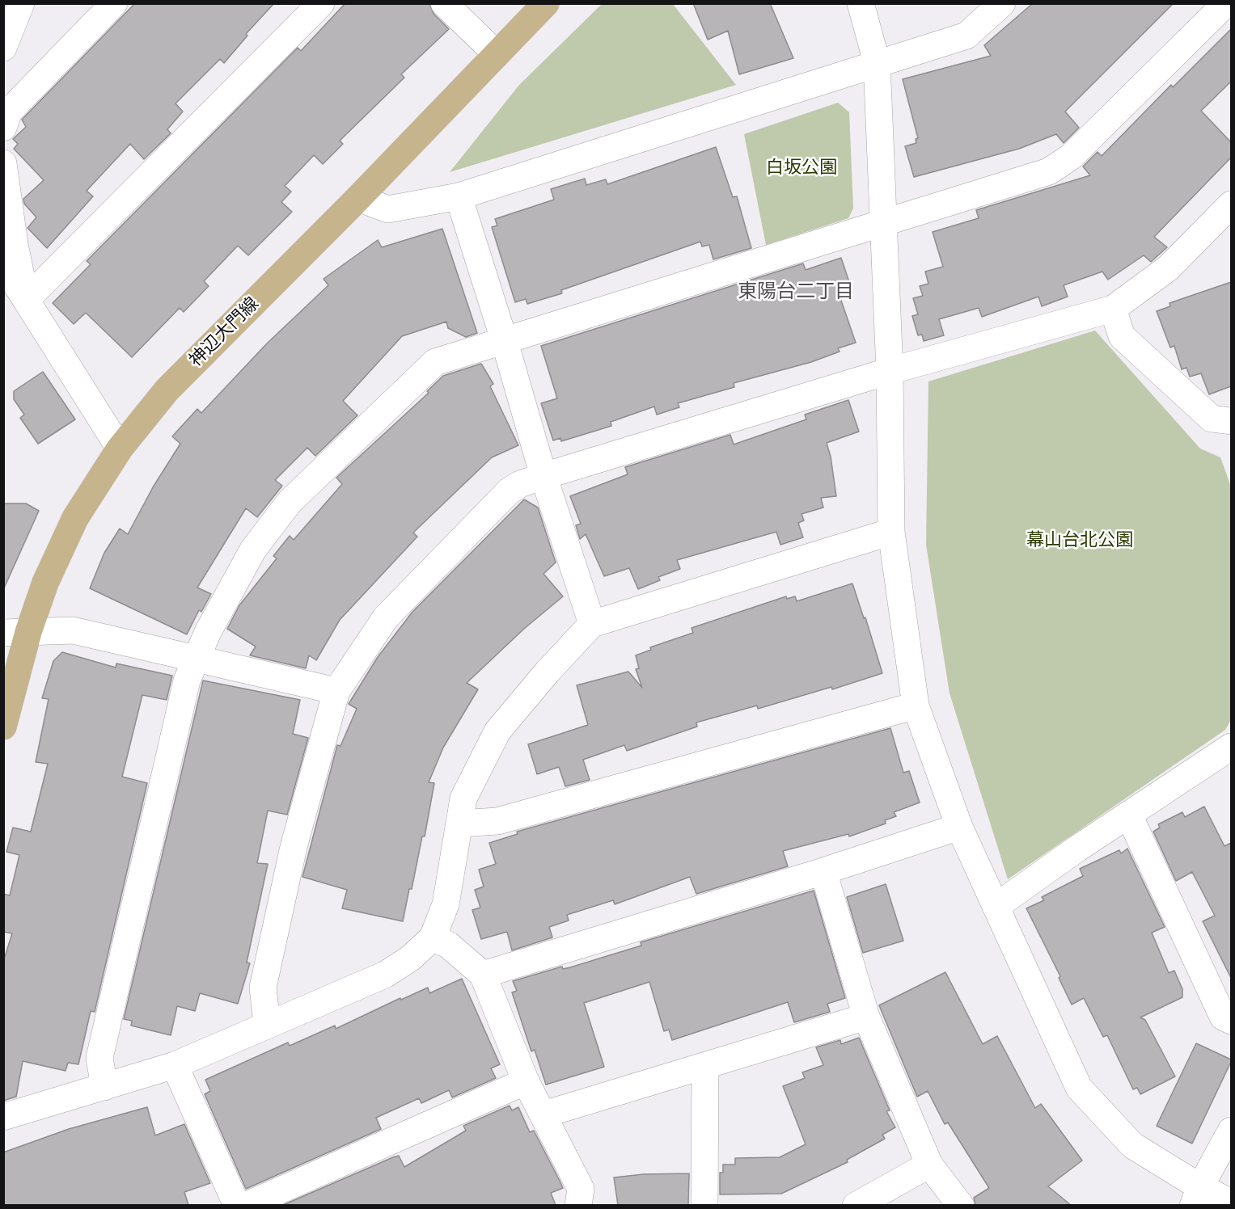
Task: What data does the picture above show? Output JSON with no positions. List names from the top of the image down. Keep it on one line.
{"streets":{"main road":["神辺大門線"]},"districts":["東陽台二丁目"],"parks":["白坂公園","幕山台北公園"]}
